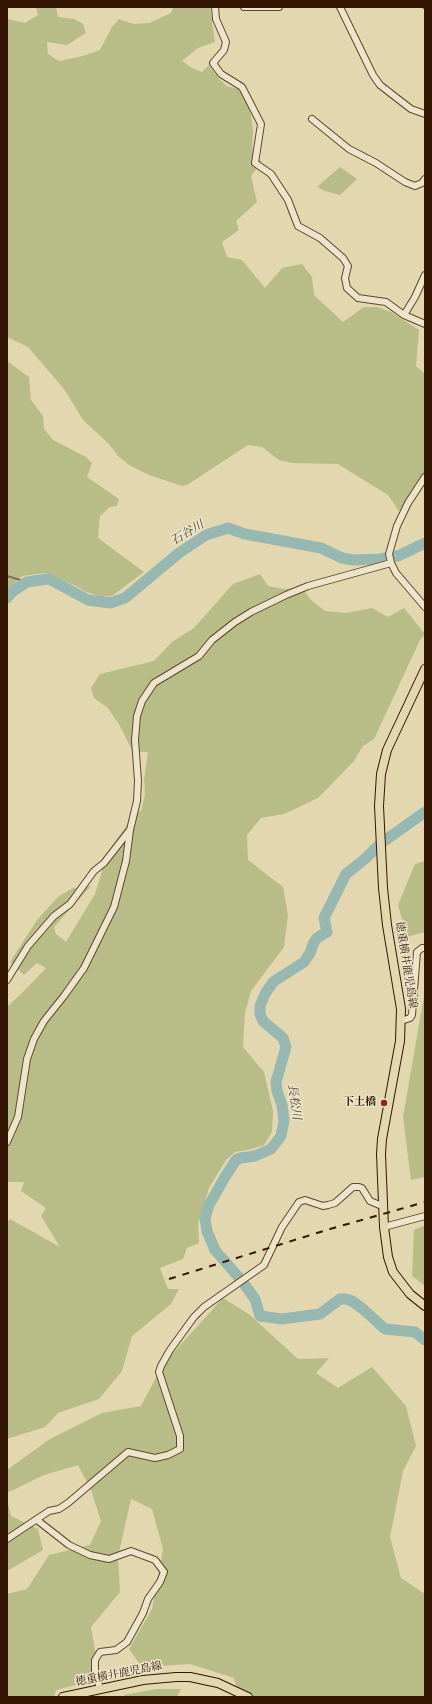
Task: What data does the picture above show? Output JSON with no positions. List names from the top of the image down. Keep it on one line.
{"streets":{"main road":["徳重横井鹿児島線"]},"water":["石谷川","長松川"],"places":["下土橋"]}
